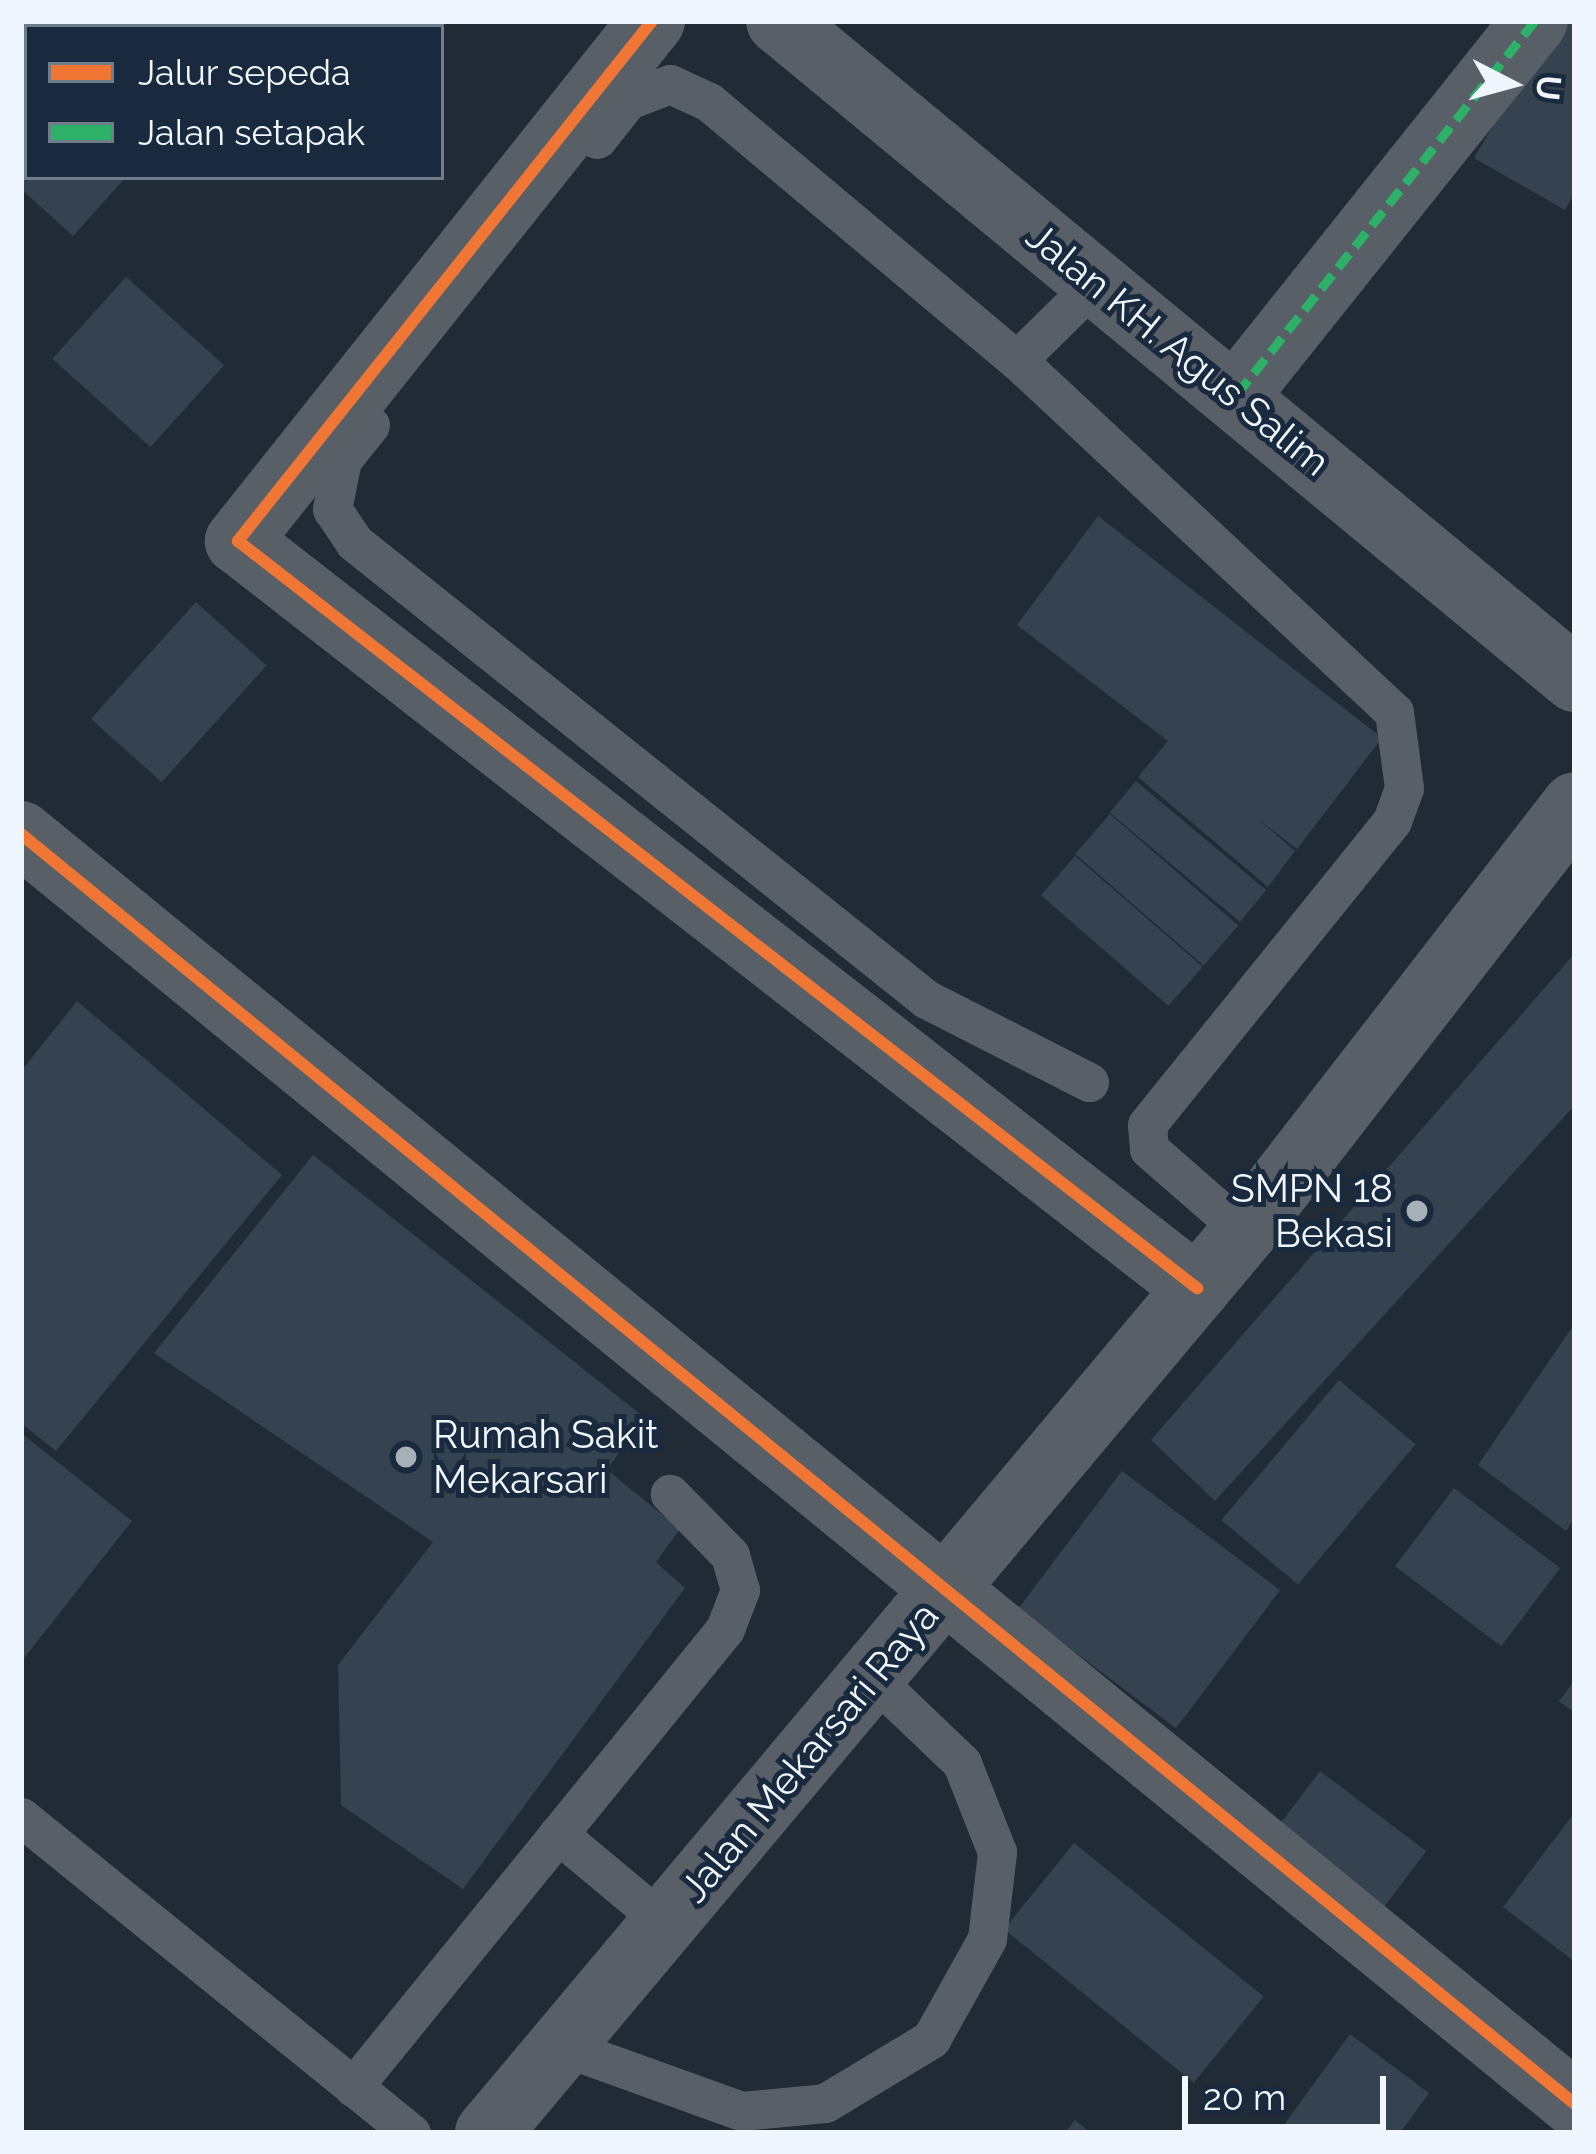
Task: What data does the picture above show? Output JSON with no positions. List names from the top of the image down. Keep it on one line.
{"streets":{"street":["Jalan KH. Agus Salim","Jalan Mekarsari Raya"]},"places":["SMPN 18 Bekasi","Rumah Sakit Mekarsari"],"legend":["Jalur sepeda","Jalan setapak"],"scale_bar":"20 m","north":"right"}
